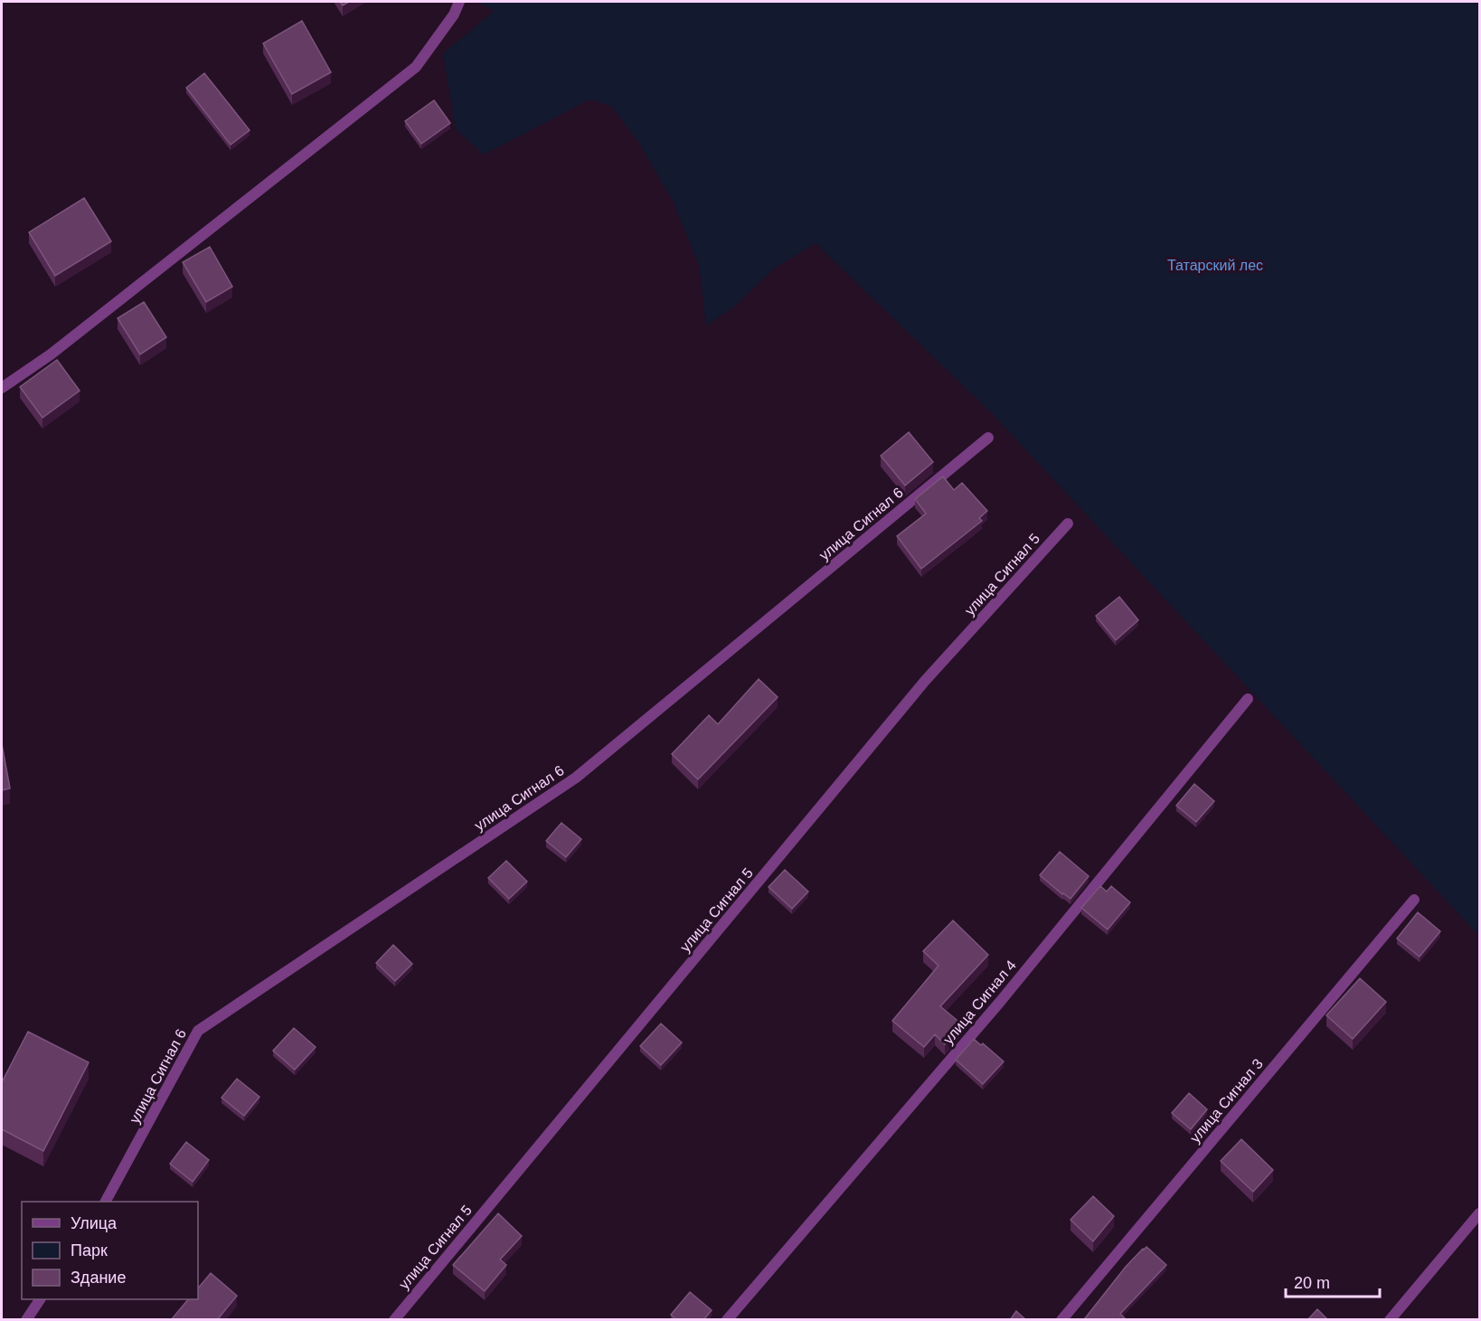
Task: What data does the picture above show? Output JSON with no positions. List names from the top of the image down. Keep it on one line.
{"streets":{"street":["улица Сигнал 6","улица Сигнал 5","улица Сигнал 4","улица Сигнал 3"]},"parks":["Татарский лес"],"legend":["Улица","Парк","Здание"],"scale_bar":"20 m"}
